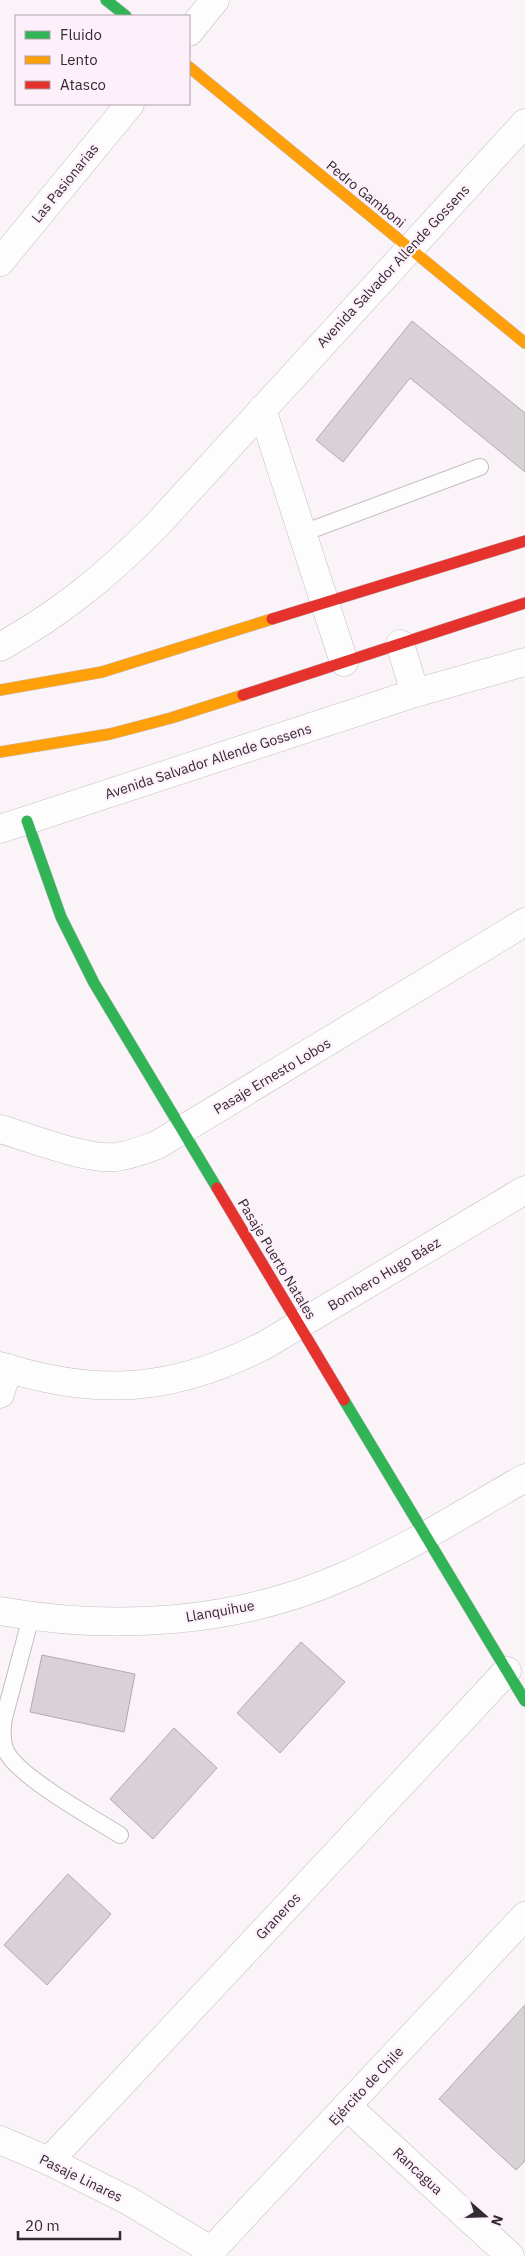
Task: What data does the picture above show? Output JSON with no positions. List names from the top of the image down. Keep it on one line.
{"streets":{"street":["Las Pasionarias","Pedro Gamboni","Avenida Salvador Allende Gossens","Pasaje Ernesto Lobos","Pasaje Puerto Natales","Bombero Hugo Báez","Llanquihue","Graneros","Ejército de Chile","Rancagua","Pasaje Linares"]},"crossings":[["Pedro Gamboni","Avenida Salvador Allende Gossens"],["Avenida Salvador Allende Gossens","Pasaje Puerto Natales"],["Pasaje Ernesto Lobos","Pasaje Puerto Natales"],["Pasaje Puerto Natales","Bombero Hugo Báez"],["Pasaje Puerto Natales","Llanquihue"],["Pasaje Puerto Natales","Graneros"],["Graneros","Pasaje Linares"],["Ejército de Chile","Rancagua"],["Ejército de Chile","Pasaje Linares"]],"legend":["Fluido","Lento","Atasco"],"scale_bar":"20 m","north":"right"}
